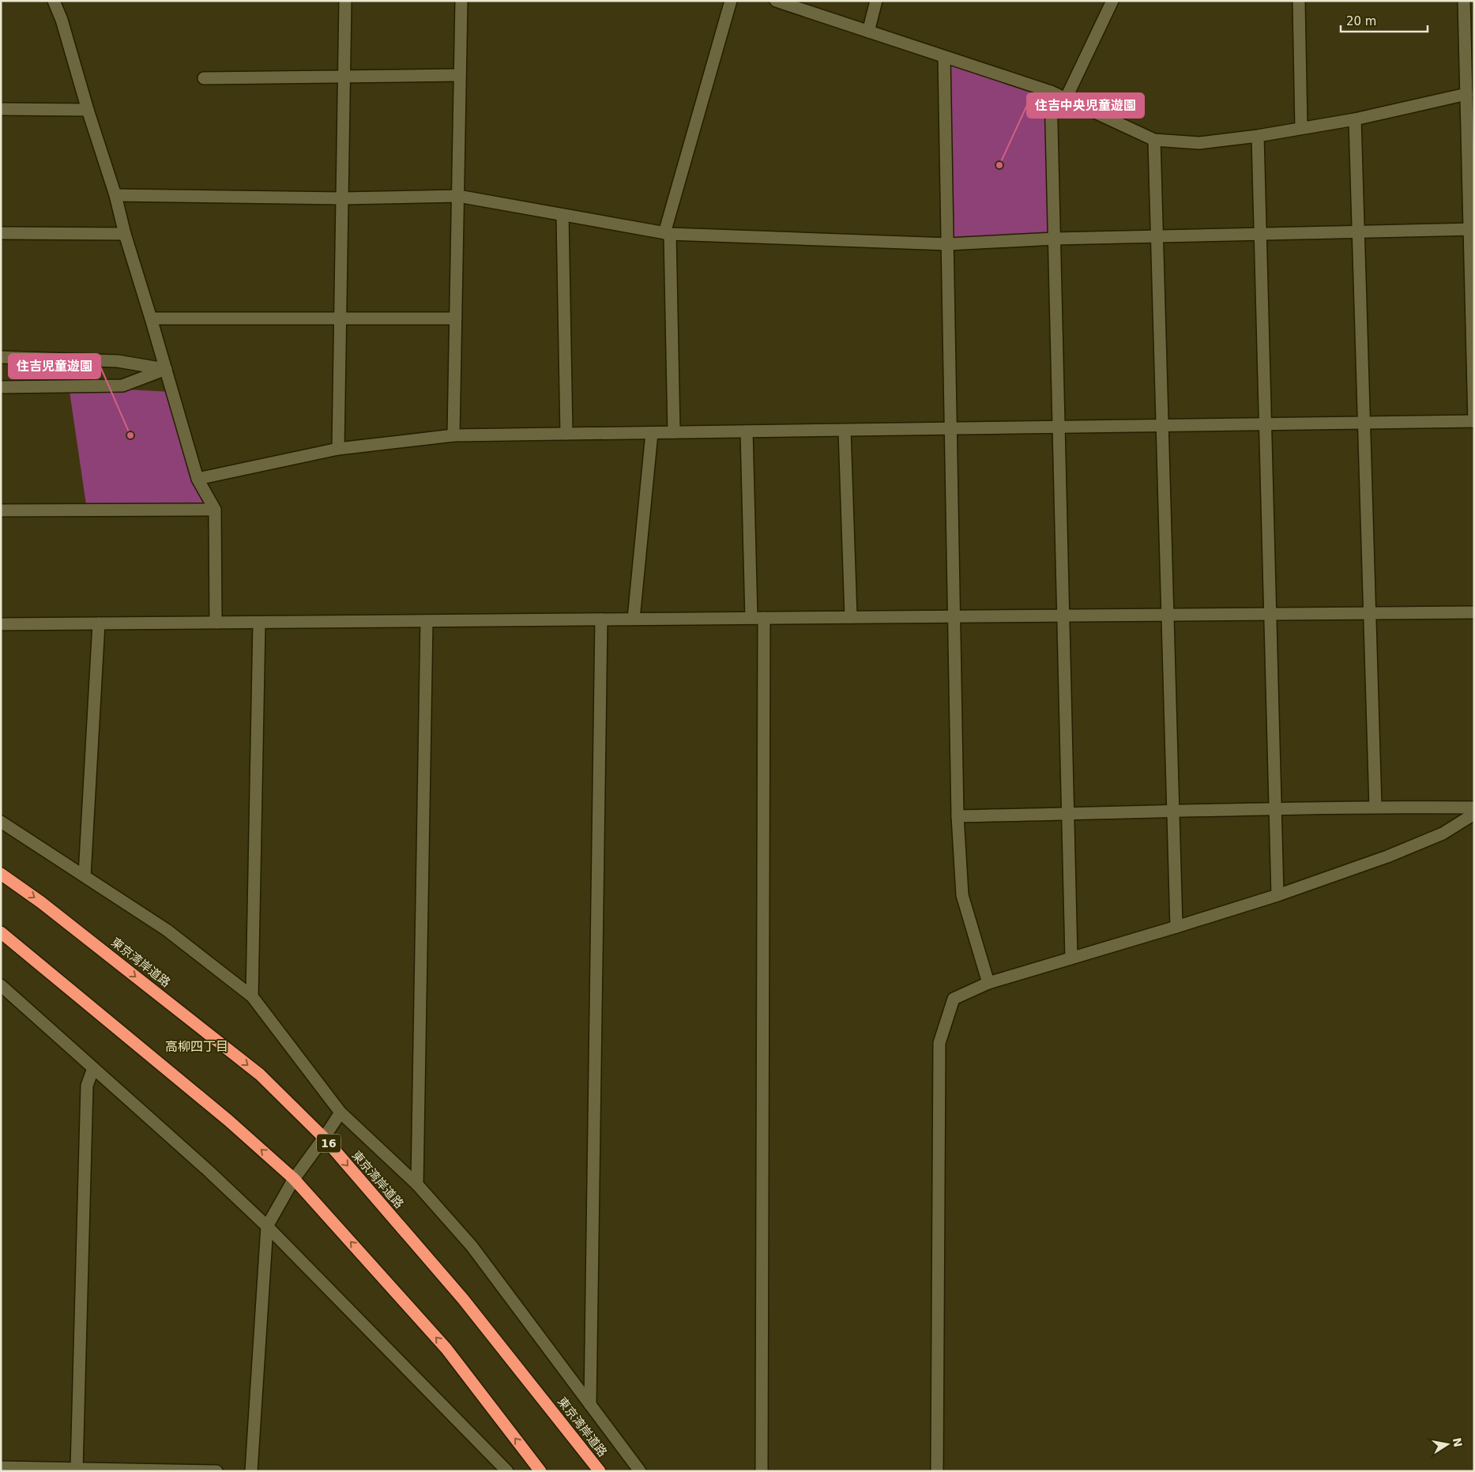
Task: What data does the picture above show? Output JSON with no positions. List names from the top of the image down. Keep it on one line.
{"streets":{"highway":["東京湾岸道路","16"]},"districts":["高柳四丁目"],"places":["住吉中央児童遊園","住吉児童遊園"],"scale_bar":"20 m","north":"right"}
